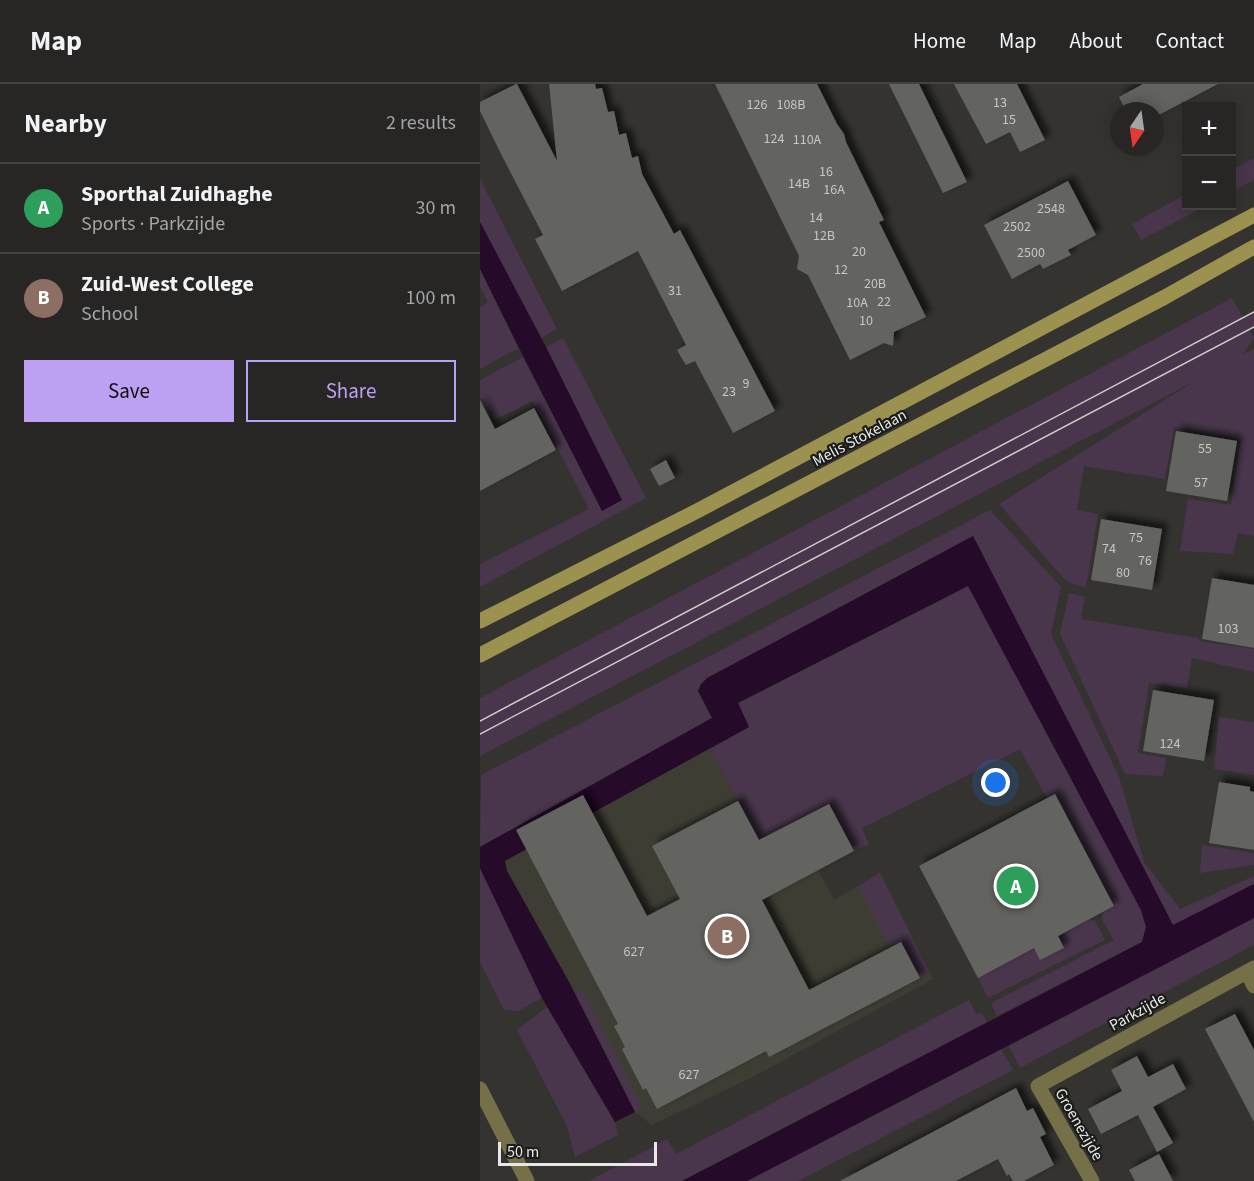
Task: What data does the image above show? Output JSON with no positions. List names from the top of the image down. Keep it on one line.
{"streets":{"street":["Melis Stokelaan","Parkzijde","Groenezijde"]},"crossings":[["Parkzijde","Groenezijde"]],"house_numbers":["13","126","108B","15","124","110A","16","14B","16A","2548","14","2502","12B","20","2500","12","20B","31","22","10A","10","9","23","55","57","75","74","76","80","103","124","627","627"],"scale_bar":"50 m","north":"bottom","page":{"header":"Map","nav":["Home","Map","About","Contact"],"heading":["Nearby","2 results"],"map_buttons":["+","−"],"list":[{"mark":"A","name":"Sporthal Zuidhaghe","note":"Sports · Parkzijde","value":"30 m"},{"mark":"B","name":"Zuid-West College","note":"School","value":"100 m"}],"buttons":["Save","Share"],"pins":["A","B"],"scale":"50 m"}}
